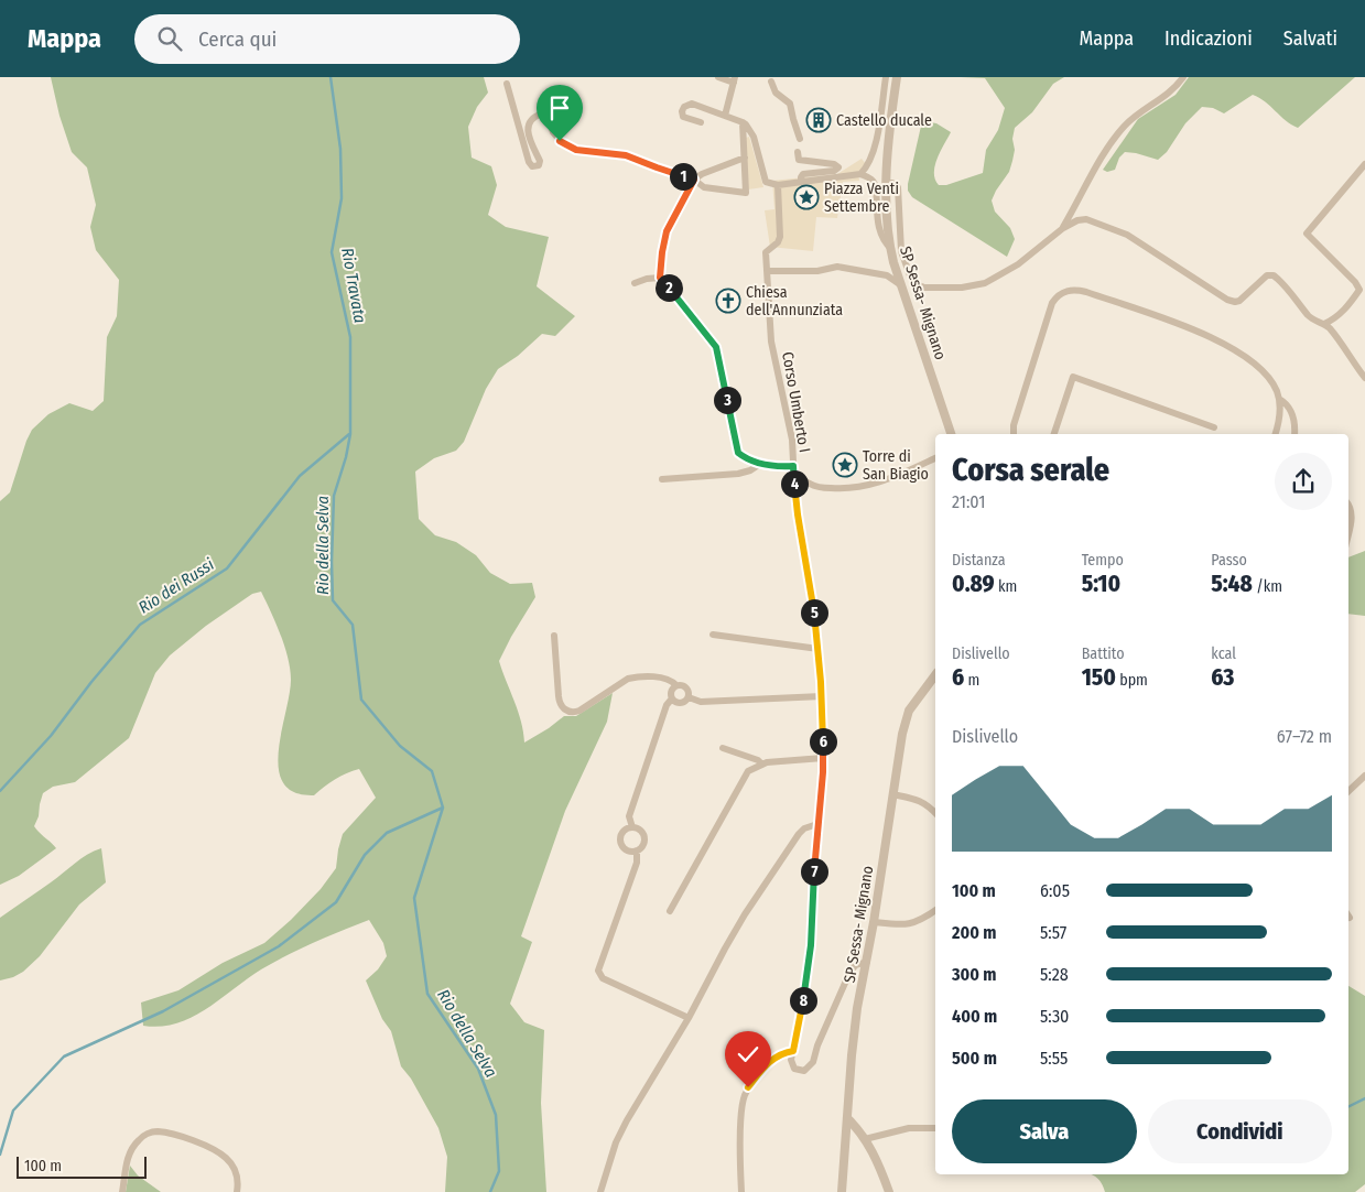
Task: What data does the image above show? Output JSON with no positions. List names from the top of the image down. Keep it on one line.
{"streets":{"street":["SP Sessa- Mignano","Corso Umberto I"]},"water":["Rio Travata","Rio della Selva","Rio dei Russi"],"places":{"building":["Castello ducale"],"place":["Piazza Venti Settembre","Torre di San Biagio"],"church":["Chiesa dell'Annunziata"]},"scale_bar":"100 m","page":{"header":"Mappa","search":"Cerca qui","nav":["Mappa","Indicazioni","Salvati"],"pins":["1","2","3","4","5","6","7","8"],"heading":["Corsa serale","21:01"],"stats":[["Distanza","0.89 km"],["Tempo","5:10"],["Passo","5:48 /km"],["Dislivello","6 m"],["Battito","150 bpm"],["kcal","63"]],"chart":["Dislivello","67–72 m"],"list":[{"name":"100 m","note":"6:05"},{"name":"200 m","note":"5:57"},{"name":"300 m","note":"5:28"},{"name":"400 m","note":"5:30"},{"name":"500 m","note":"5:55"}],"buttons":["Salva","Condividi"],"scale":"100 m"}}
